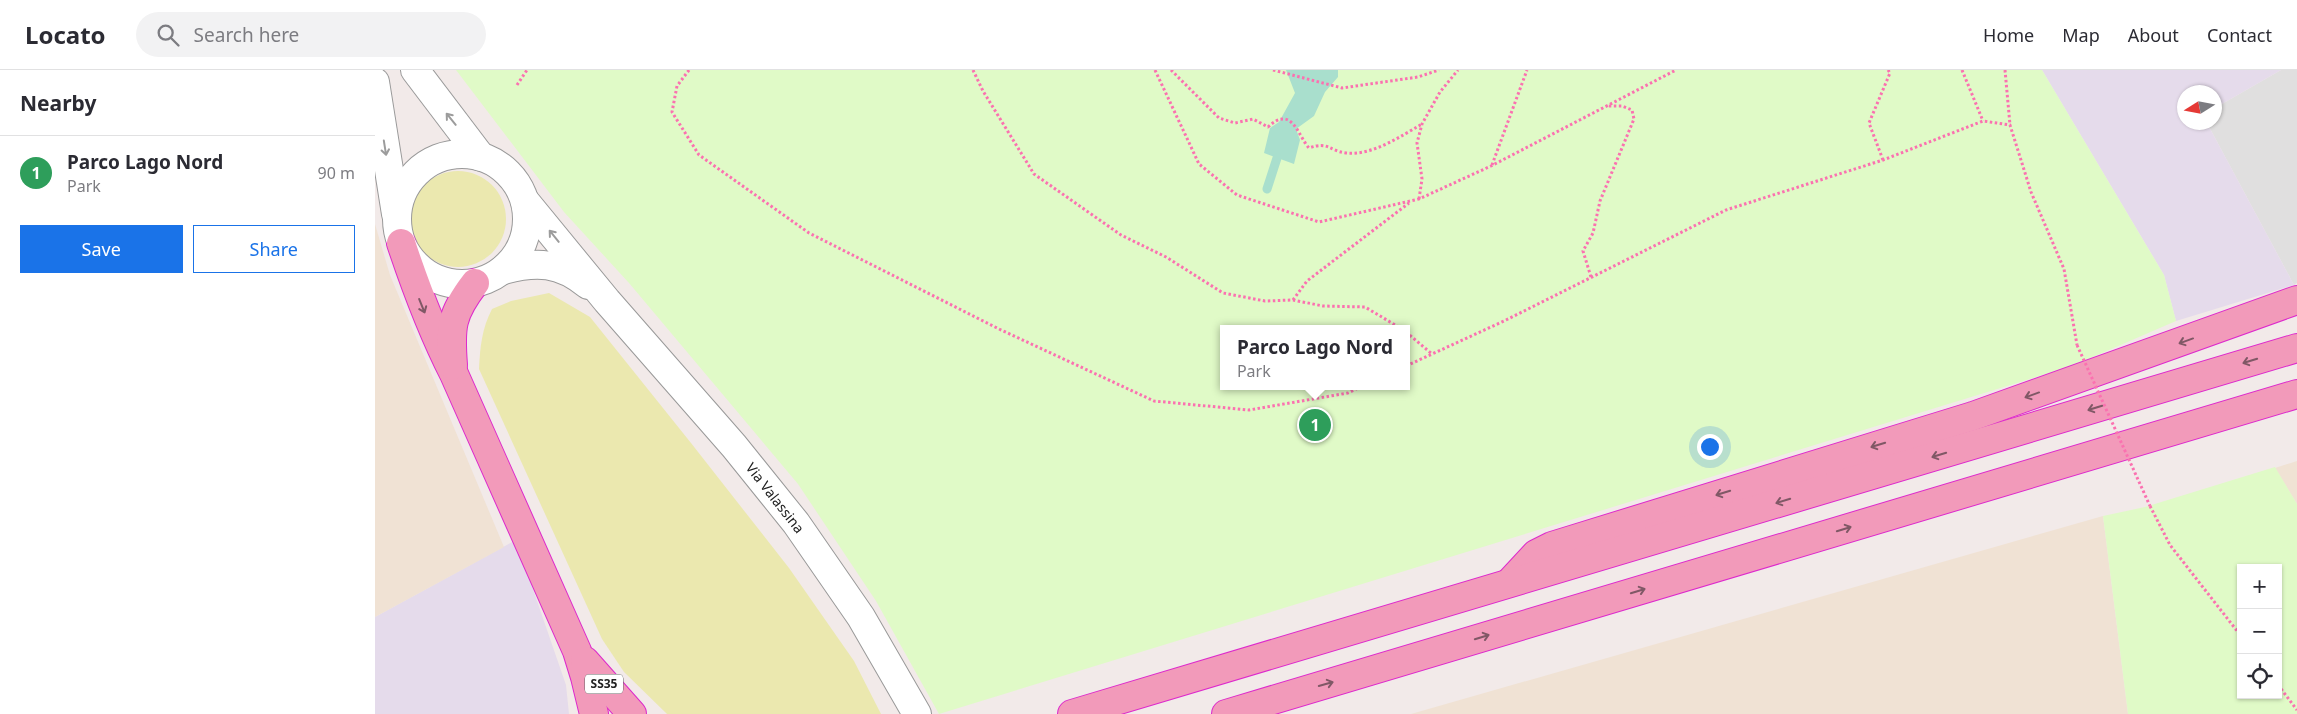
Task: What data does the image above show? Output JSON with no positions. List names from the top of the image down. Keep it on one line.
{"streets":{"highway":["SS35"],"street":["Via Valassina"]},"north":"left","page":{"header":"Locato","search":"Search here","nav":["Home","Map","About","Contact"],"heading":"Nearby","list":[{"mark":"1","name":"Parco Lago Nord","note":"Park","value":"90 m"}],"buttons":["Save","Share"],"popup":["Parco Lago Nord","Park"],"pins":"1","map_buttons":["+","−"]}}
